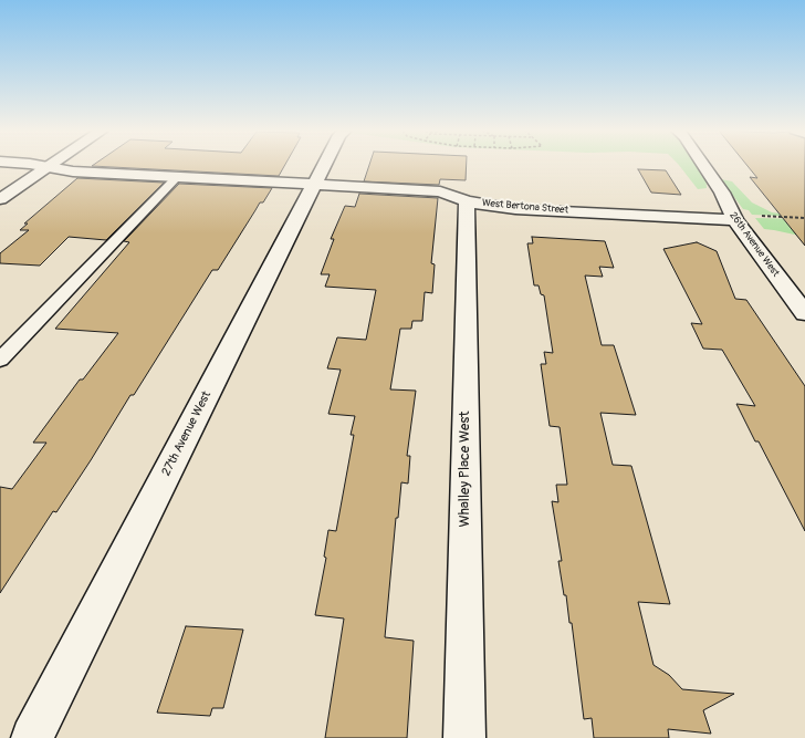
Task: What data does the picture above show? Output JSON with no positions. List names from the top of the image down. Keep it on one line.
{"streets":{"street":["West Bertona Street","26th Avenue West","27th Avenue West","Whalley Place West"]},"crossings":[["West Bertona Street","26th Avenue West"],["West Bertona Street","27th Avenue West"],["West Bertona Street","Whalley Place West"]]}
